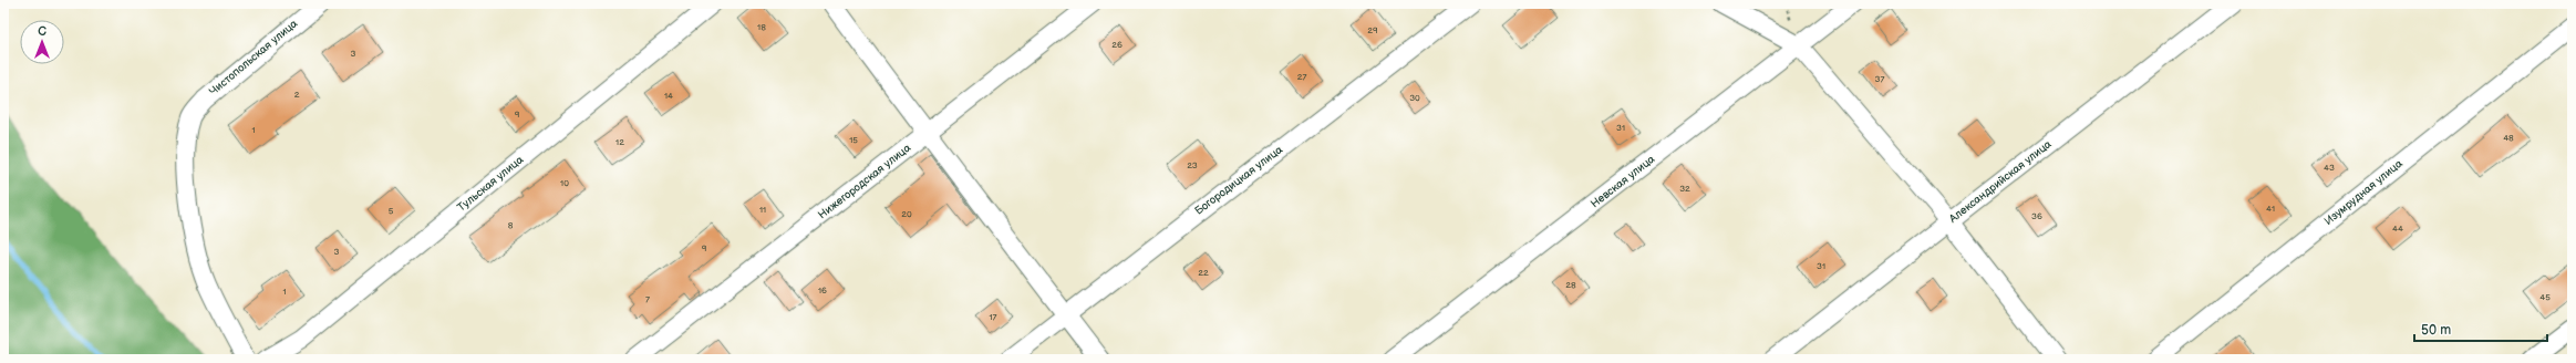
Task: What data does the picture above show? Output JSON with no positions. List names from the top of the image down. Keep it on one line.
{"streets":{"street":["Чистопольская улица","Богородицкая улица","Нижегородская улица","Невская улица","Александрийская улица","Тульская улица","Изумрудная улица"]},"house_numbers":["18","29","26","3","27","37","2","14","30","9","31","1","48","15","12","23","43","10","32","41","11","5","20","36","8","44","9","3","31","22","28","16","1","45","7","17"],"scale_bar":"50 m","north":"top"}
